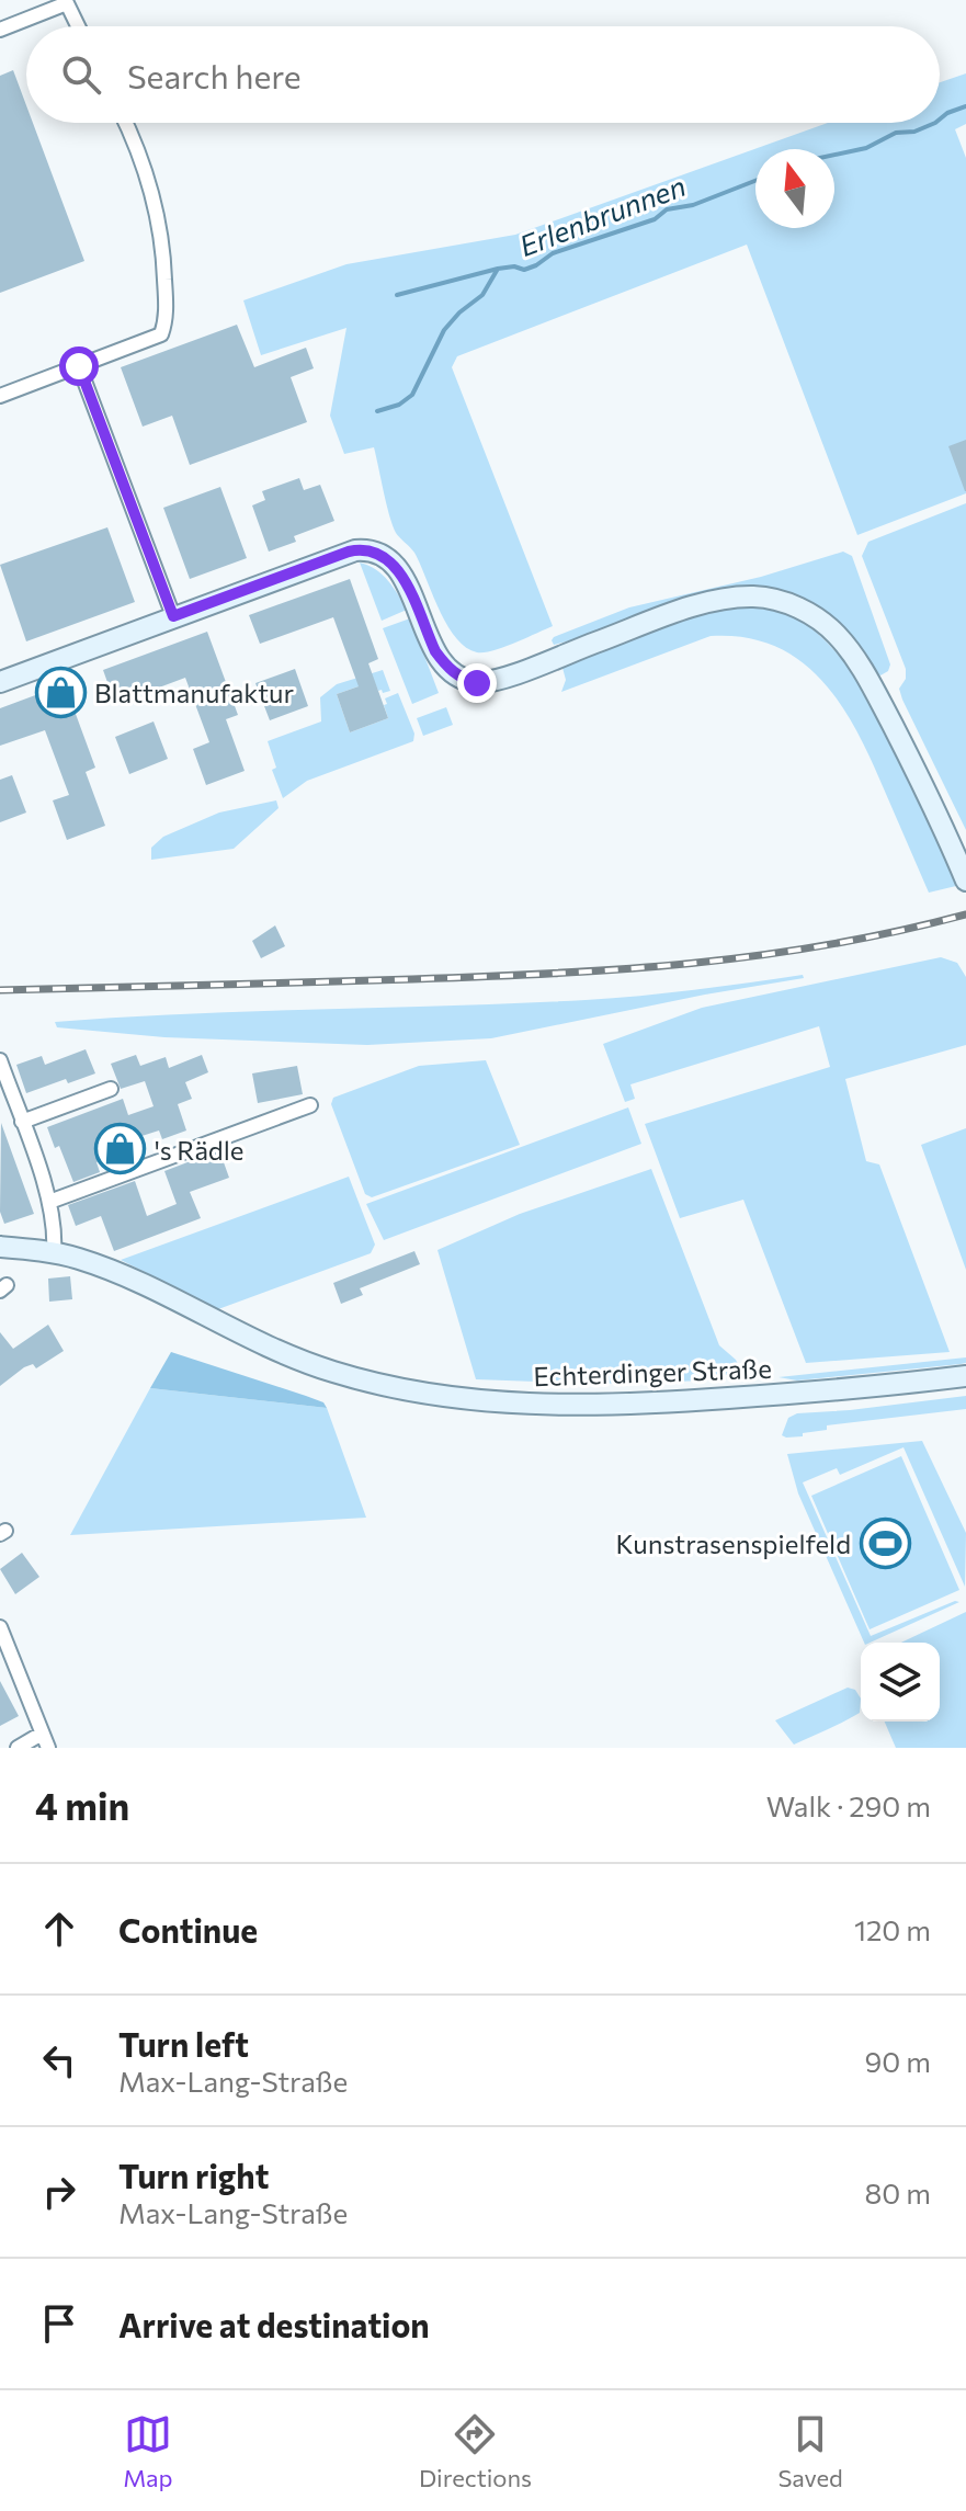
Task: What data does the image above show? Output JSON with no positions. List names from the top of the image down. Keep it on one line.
{"streets":{"main road":["Echterdinger Straße"]},"water":["Erlenbrunnen"],"places":{"shop":["Blattmanufaktur","'s Rädle"],"sports":["Kunstrasenspielfeld"]},"north":"top","page":{"search":"Search here","heading":["4 min","Walk · 290 m"],"list":[["Continue","120 m"],["Turn left","Max-Lang-Straße","90 m"],["Turn right","Max-Lang-Straße","80 m"],"Arrive at destination"],"nav":["Map","Directions","Saved"]}}
